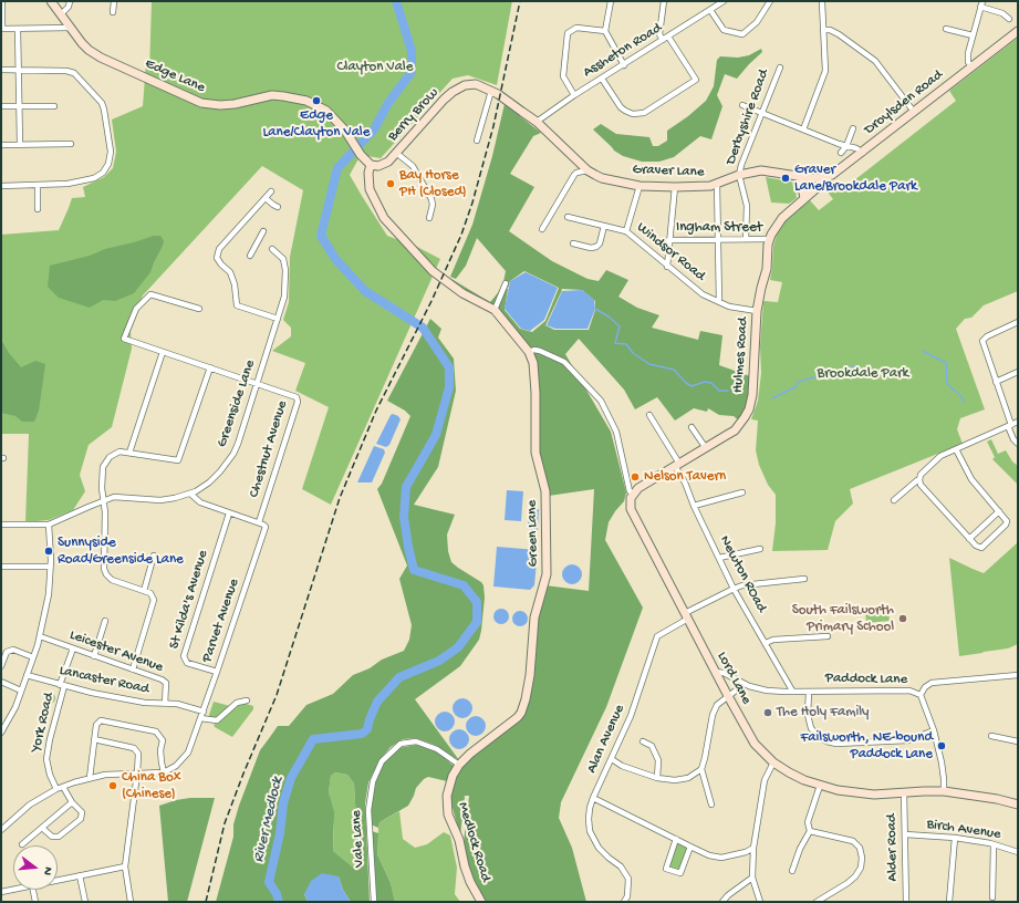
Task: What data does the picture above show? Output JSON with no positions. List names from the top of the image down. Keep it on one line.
{"streets":{"street":["Assheton Road","Edge Lane","Droylsden Road","Berry Brow","Derbyshire Road","Graver Lane","Ingham Street","Windsor Road","Hulmes Road","Greenside Lane","Chestnut Avenue","Green Lane","Newton ROad","St Kilda's Avenue","Parvet Avenue","Leicester Avenue","Lord Lane","Paddock Lane","Lancaster Road","York Road","Alan Avenue","Birch Avenue","Vale Lane","Medlock Road","Alder Road"]},"crossings":[["Assheton Road","Berry Brow"],["Edge Lane","Berry Brow"],["Droylsden Road","Hulmes Road"],["Berry Brow","Graver Lane"],["Derbyshire Road","Graver Lane"],["Ingham Street","Hulmes Road"],["Windsor Road","Hulmes Road"],["Hulmes Road","Newton ROad"],["Hulmes Road","Lord Lane"],["Greenside Lane","Chestnut Avenue"],["Chestnut Avenue","Parvet Avenue"],["Green Lane","Vale Lane"],["Green Lane","Medlock Road"],["Newton ROad","Paddock Lane"],["Newton ROad","Alan Avenue"],["St Kilda's Avenue","Parvet Avenue"],["Parvet Avenue","Lancaster Road"],["Leicester Avenue","Lancaster Road"],["Leicester Avenue","York Road"],["Lord Lane","Paddock Lane"],["Lord Lane","Alan Avenue"],["Lord Lane","Alder Road"],["Lancaster Road","York Road"],["Birch Avenue","Alder Road"],["Vale Lane","Medlock Road"]],"water":["River Medlock"],"parks":["Clayton Vale","Brookdale Park"],"places":["Edge Lane/Clayton Vale","Graver Lane/Brookdale Park","Bay Horse PH (Closed)","Nelson Tavern","Sunnyside Road/Greenside Lane","South Failsworth Primary School","The Holy Family","Failsworth, NE-bound Paddock Lane","China Box (Chinese)"],"north":"right"}
